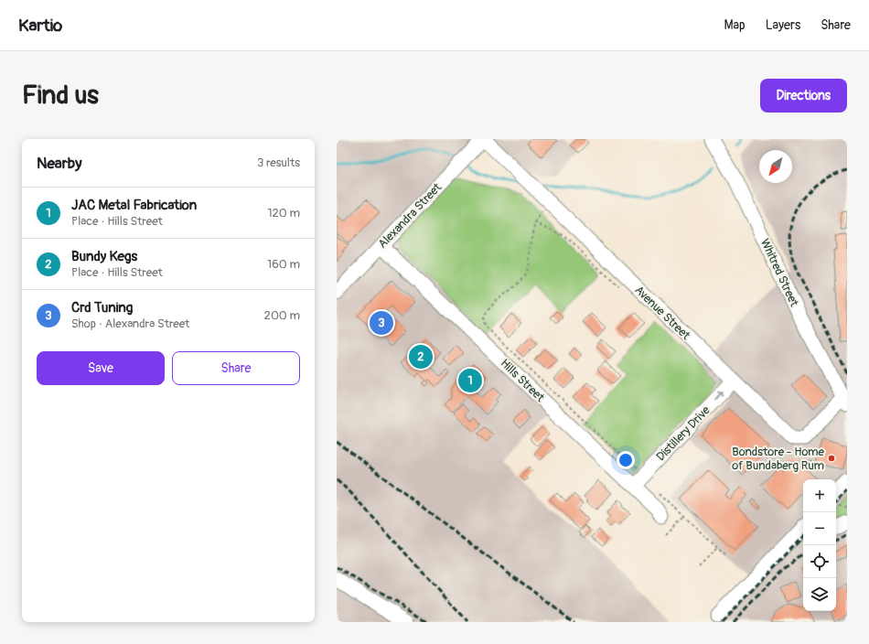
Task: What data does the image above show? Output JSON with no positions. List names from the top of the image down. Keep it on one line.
{"streets":{"street":["Alexandra Street","Whitred Street","Avenue Street","Hills Street","Distillery Drive"]},"crossings":[["Alexandra Street","Avenue Street"],["Alexandra Street","Hills Street"],["Whitred Street","Avenue Street"],["Avenue Street","Distillery Drive"],["Hills Street","Distillery Drive"]],"one_way":["Distillery Drive"],"places":["Bondstore - Home of Bundaberg Rum"],"north":"bottom left","page":{"header":"Kartio","nav":["Map","Layers","Share"],"buttons":["Directions",["Save","Share"]],"title":"Find us","heading":["Nearby","3 results"],"list":[{"mark":"1","name":"JAC Metal Fabrication","note":"Place · Hills Street","value":"120 m"},{"mark":"2","name":"Bundy Kegs","note":"Place · Hills Street","value":"160 m"},{"mark":"3","name":"Crd Tuning","note":"Shop · Alexandra Street","value":"200 m"}],"pins":["3","2","1"],"map_buttons":["+","−"]}}
